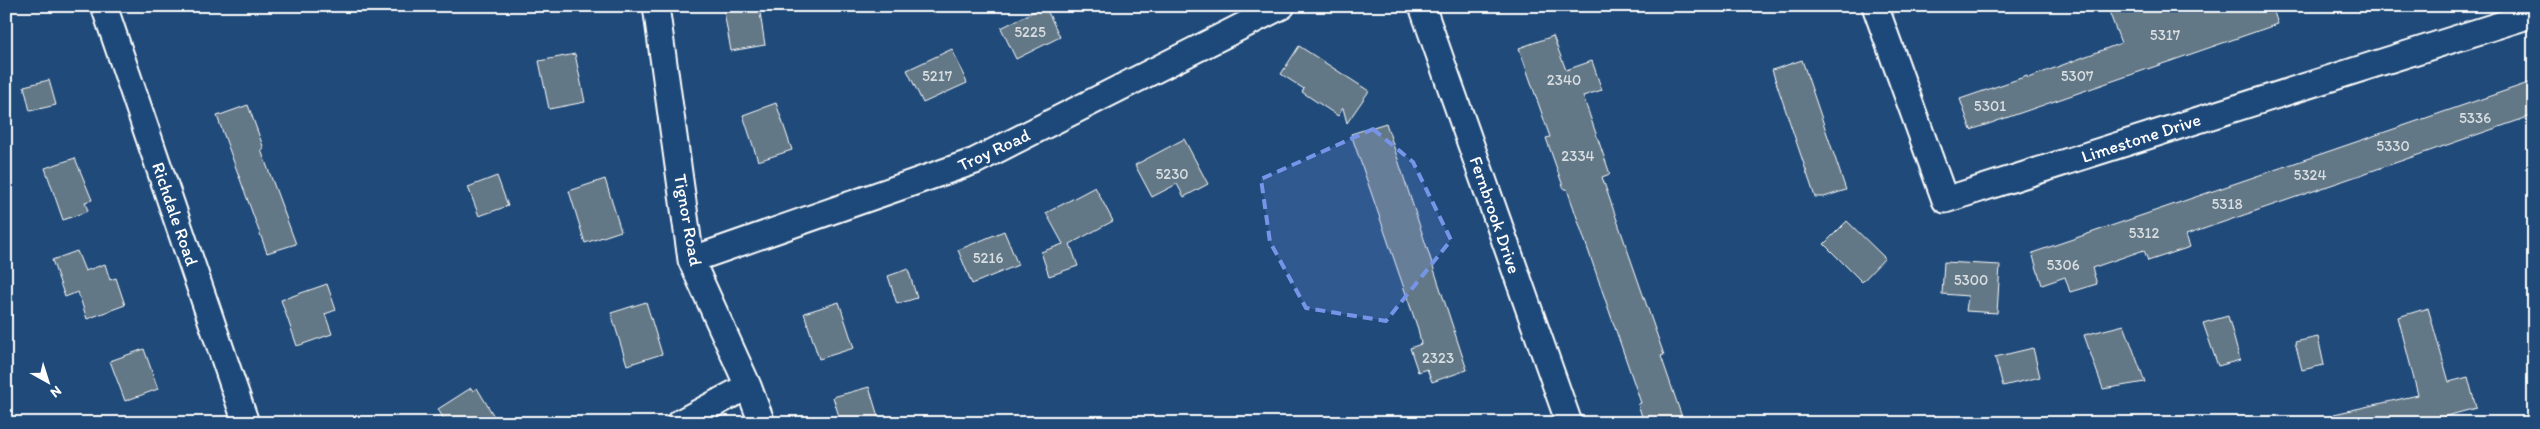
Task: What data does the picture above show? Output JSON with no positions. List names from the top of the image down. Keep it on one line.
{"streets":{"street":["Limestone Drive","Troy Road","Richdale Road","Fernbrook Drive","Tignor Road"]},"crossings":[["Troy Road","Tignor Road"]],"house_numbers":["5225","5317","5217","5307","2340","5301","5336","5330","2334","5230","5324","5318","5312","5216","5306","5300","2323"],"north":"bottom right"}
